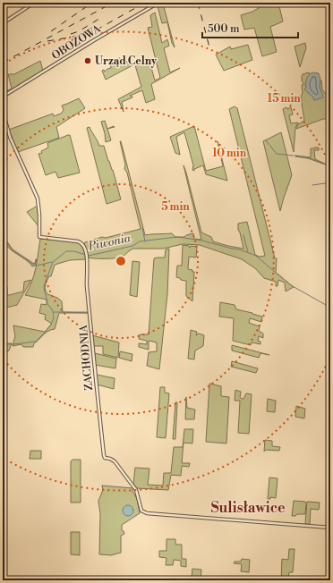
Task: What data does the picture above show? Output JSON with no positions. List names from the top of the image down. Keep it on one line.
{"streets":{"street":["OBOZOWA","ZACHODNIA"]},"districts":["Sulisławice"],"water":["Piwonia"],"places":["Urząd Celny"],"scale_bar":"500 m","rings":["15 min","10 min","5 min"]}
